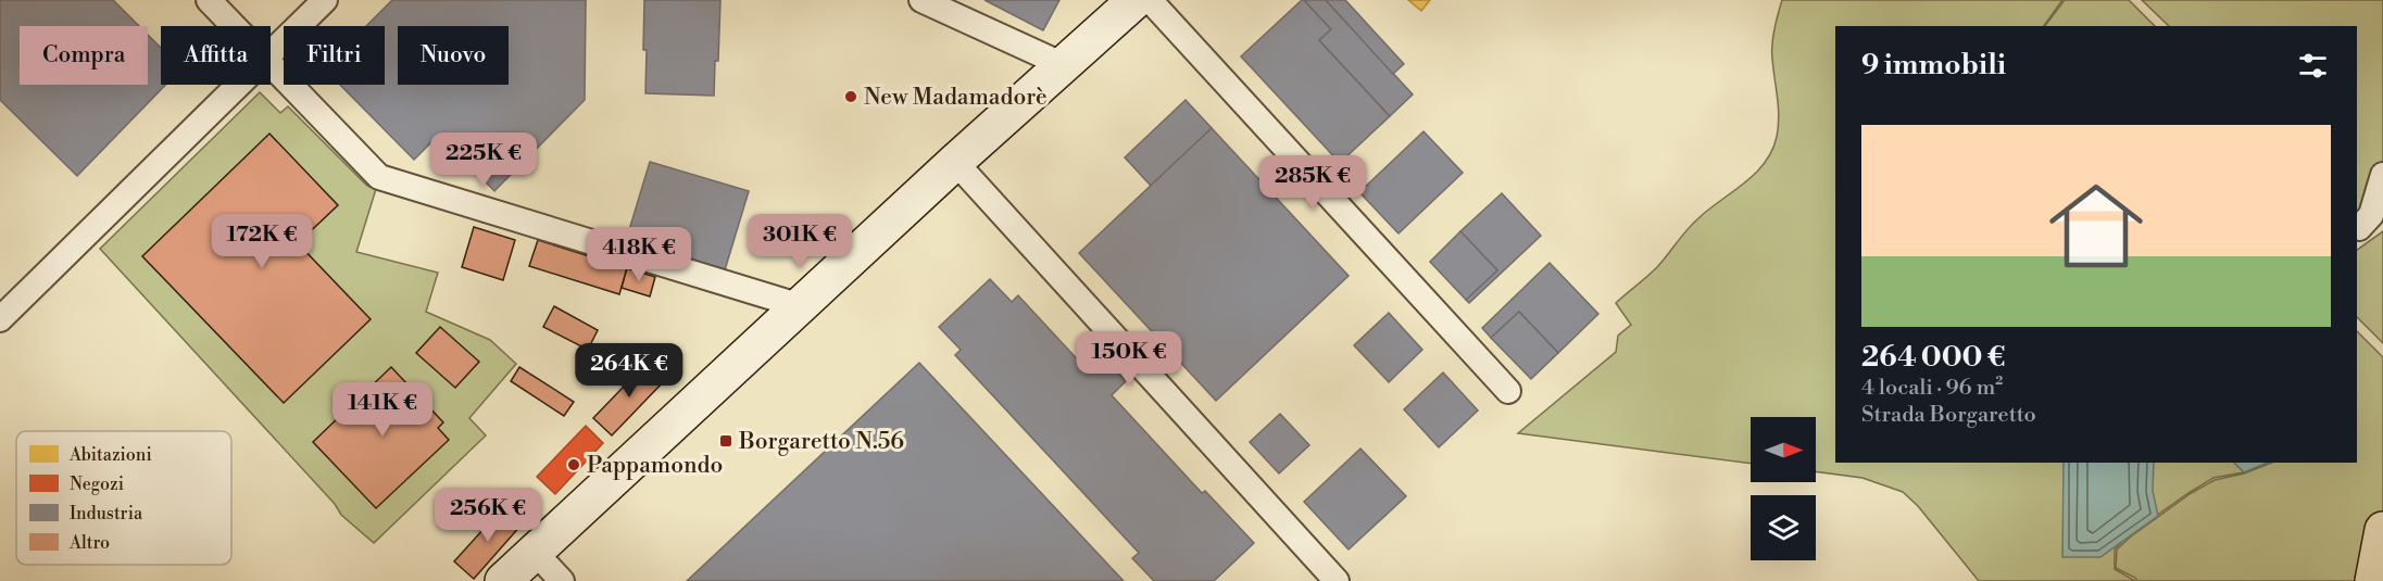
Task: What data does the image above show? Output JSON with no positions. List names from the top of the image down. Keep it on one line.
{"places":{"other":["New Madamadorè","Pappamondo"],"transit":["Borgaretto N.56"]},"legend":["Abitazioni","Negozi","Industria","Altro"],"north":"right","page":{"chip":["Compra","Affitta","Filtri","Nuovo"],"heading":"9 immobili","list":[{"name":"264 000 €","note":"4 locali · 96 m² · Strada Borgaretto"}],"price":["225K €","285K €","172K €","301K €","418K €","150K €","264K €","141K €","256K €"]}}
